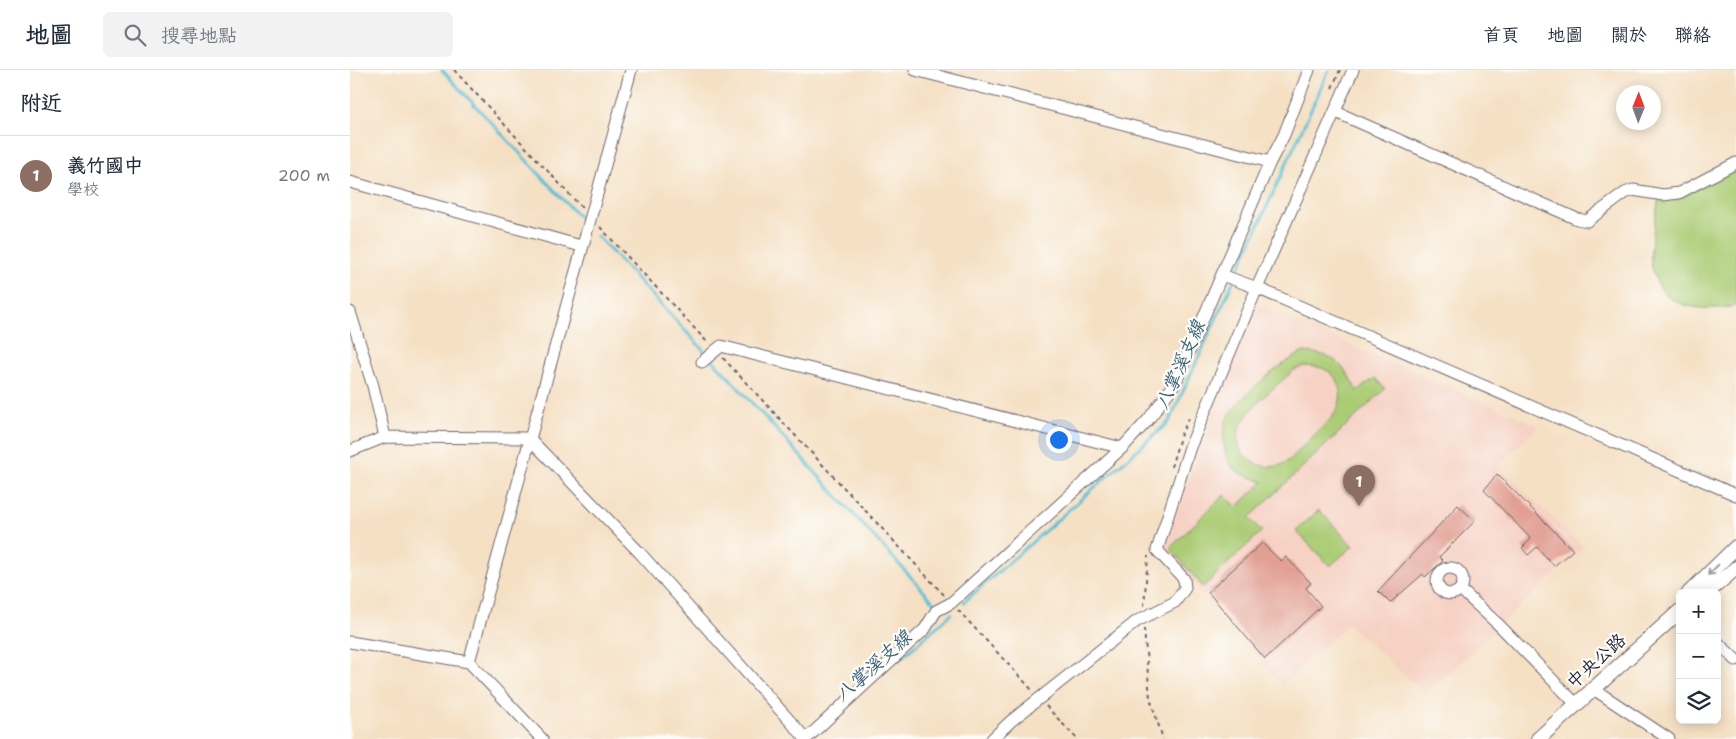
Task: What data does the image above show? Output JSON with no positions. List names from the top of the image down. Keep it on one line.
{"streets":{"main road":["中央公路"]},"water":["八掌溪支線"],"north":"top","page":{"header":"地圖","search":"搜尋地點","nav":["首頁","地圖","關於","聯絡"],"heading":"附近","list":[{"mark":"1","name":"義竹國中","note":"學校","value":"200 m"}],"pins":"1","map_buttons":["+","−"]}}
